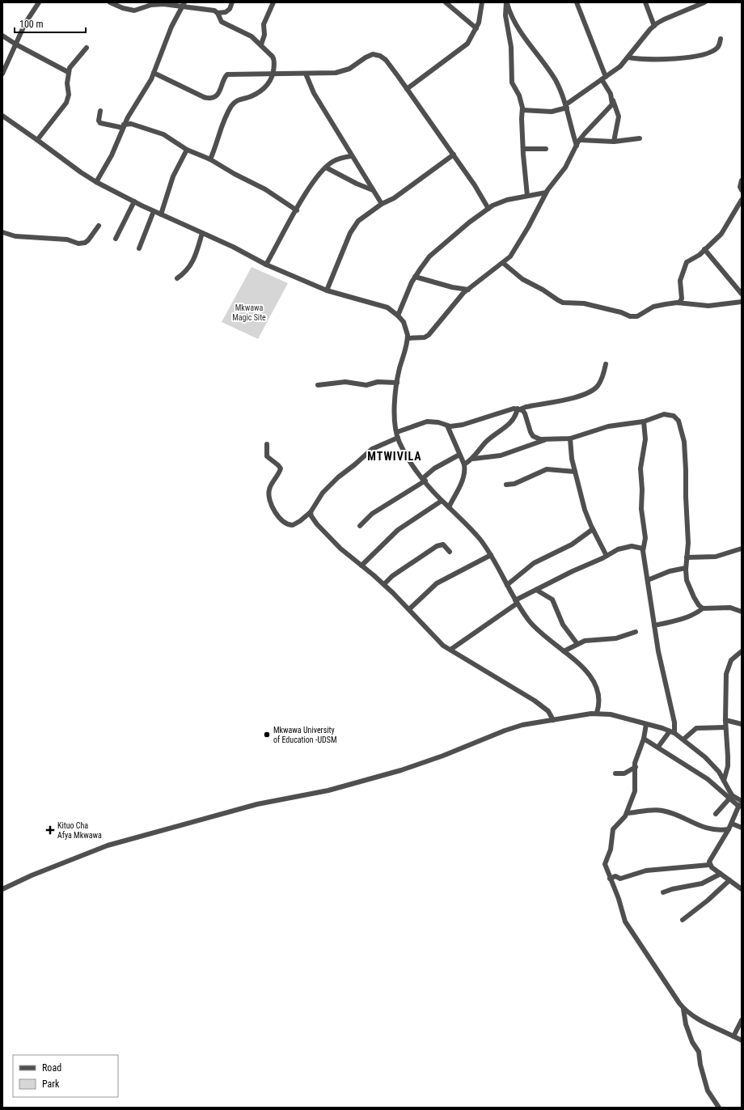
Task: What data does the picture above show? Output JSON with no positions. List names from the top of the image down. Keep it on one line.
{"districts":["MTWIVILA"],"parks":["Mkwawa Magic Site"],"places":{"other":["Mkwawa University of Education -UDSM"],"health":["Kituo Cha Afya Mkwawa"]},"legend":["Road","Park"],"scale_bar":"100 m"}
